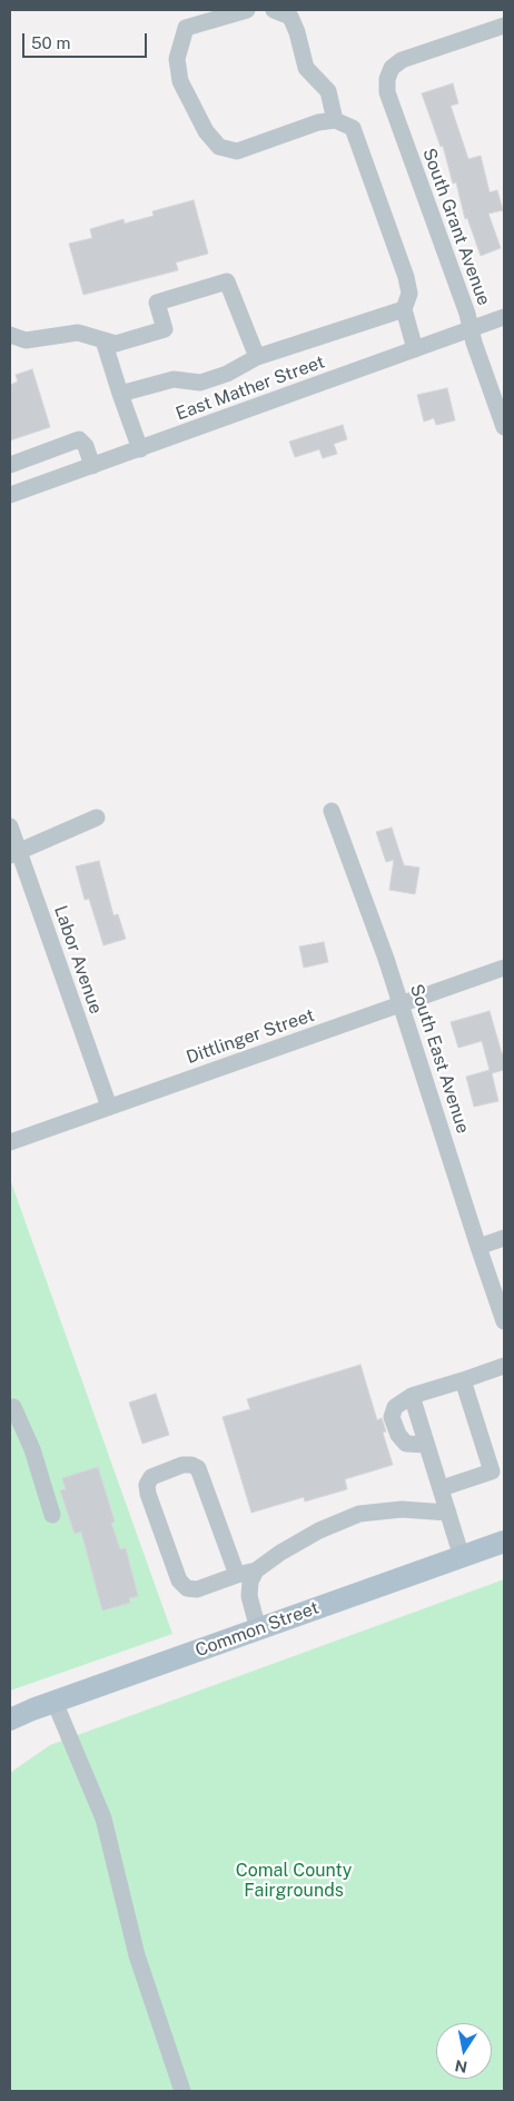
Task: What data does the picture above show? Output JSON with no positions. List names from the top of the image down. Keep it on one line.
{"streets":{"main road":["Common Street"],"street":["South Grant Avenue","East Mather Street","Labor Avenue","Dittlinger Street","South East Avenue"]},"crossings":[["South Grant Avenue","East Mather Street"],["Labor Avenue","Dittlinger Street"],["Dittlinger Street","South East Avenue"]],"parks":["Comal County Fairgrounds"],"scale_bar":"50 m","north":"bottom"}
